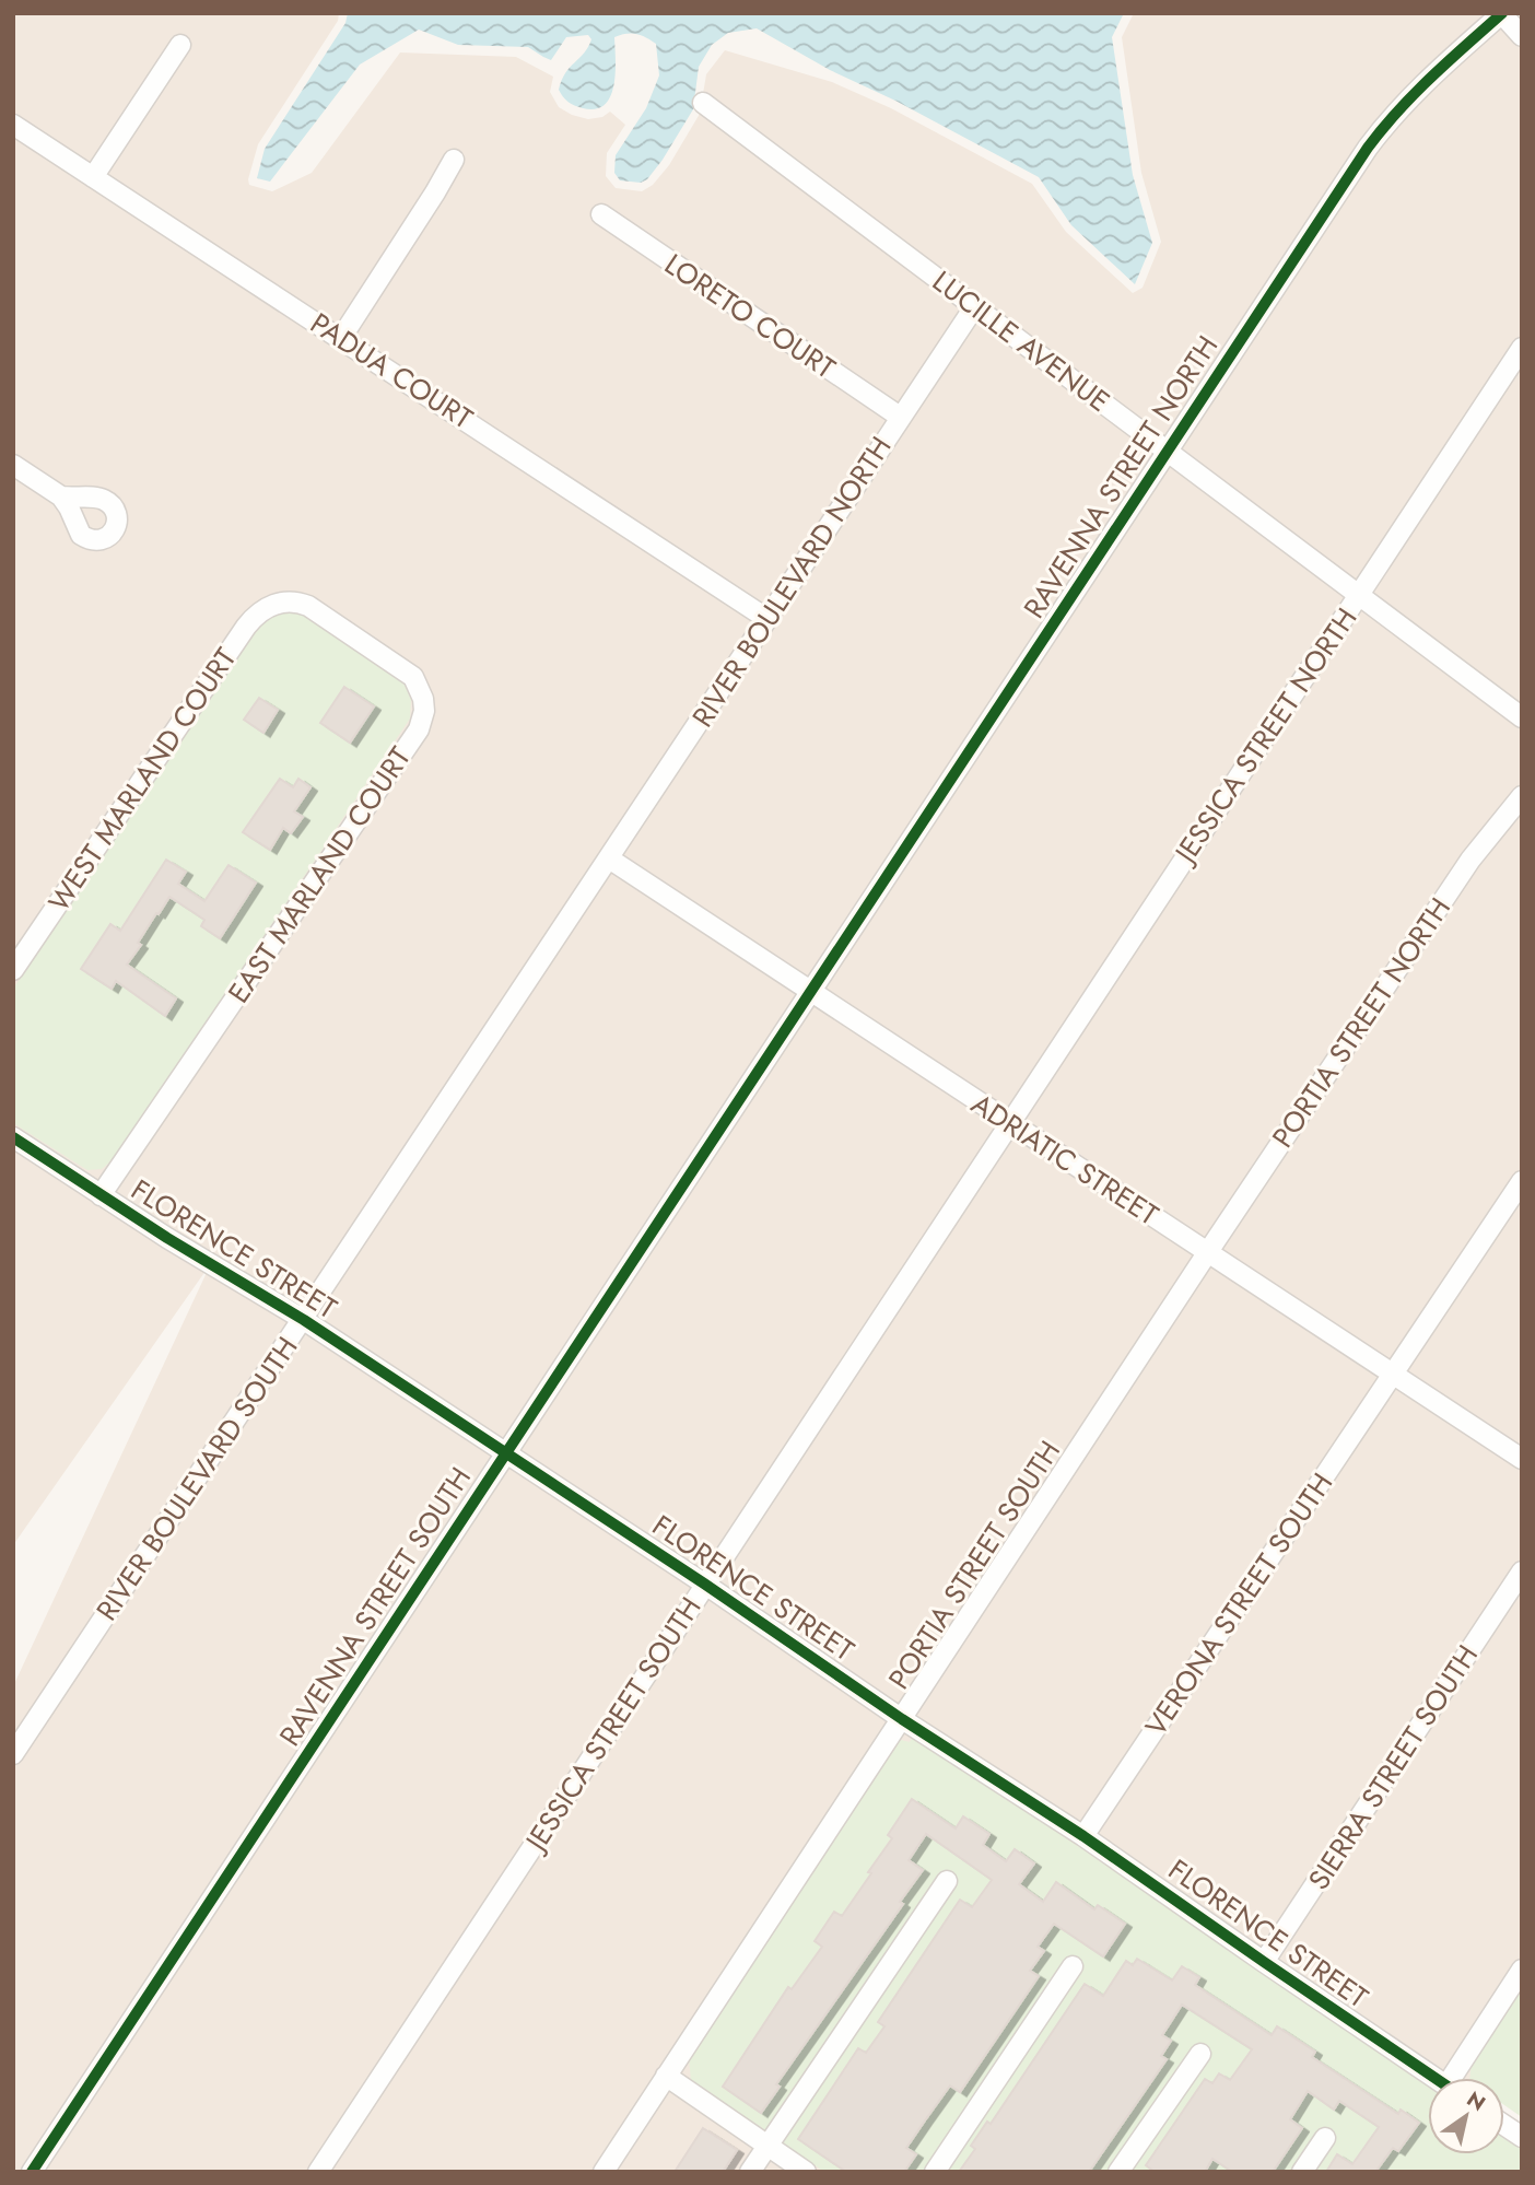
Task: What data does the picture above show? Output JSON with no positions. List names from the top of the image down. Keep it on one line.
{"streets":{"street":["LORETO COURT","LUCILLE AVENUE","PADUA COURT","RAVENNA STREET NORTH","RIVER BOULEVARD NORTH","JESSICA STREET NORTH","WEST MARLAND COURT","EAST MARLAND COURT","PORTIA STREET NORTH","ADRIATIC STREET","FLORENCE STREET","RIVER BOULEVARD SOUTH","PORTIA STREET SOUTH","VERONA STREET SOUTH","RAVENNA STREET SOUTH","JESSICA STREET SOUTH","SIERRA STREET SOUTH"]},"crossings":[["LORETO COURT","RIVER BOULEVARD NORTH"],["LUCILLE AVENUE","RAVENNA STREET NORTH"],["LUCILLE AVENUE","RIVER BOULEVARD NORTH"],["LUCILLE AVENUE","JESSICA STREET NORTH"],["PADUA COURT","RIVER BOULEVARD NORTH"],["RAVENNA STREET NORTH","ADRIATIC STREET"],["RAVENNA STREET NORTH","RAVENNA STREET SOUTH"],["RIVER BOULEVARD NORTH","ADRIATIC STREET"],["RIVER BOULEVARD NORTH","RIVER BOULEVARD SOUTH"],["JESSICA STREET NORTH","ADRIATIC STREET"],["JESSICA STREET NORTH","JESSICA STREET SOUTH"],["WEST MARLAND COURT","EAST MARLAND COURT"],["EAST MARLAND COURT","FLORENCE STREET"],["PORTIA STREET NORTH","ADRIATIC STREET"],["PORTIA STREET NORTH","PORTIA STREET SOUTH"],["ADRIATIC STREET","RIVER BOULEVARD SOUTH"],["ADRIATIC STREET","PORTIA STREET SOUTH"],["ADRIATIC STREET","VERONA STREET SOUTH"],["ADRIATIC STREET","RAVENNA STREET SOUTH"],["ADRIATIC STREET","JESSICA STREET SOUTH"],["FLORENCE STREET","RIVER BOULEVARD SOUTH"],["FLORENCE STREET","PORTIA STREET SOUTH"],["FLORENCE STREET","VERONA STREET SOUTH"],["FLORENCE STREET","RAVENNA STREET SOUTH"],["FLORENCE STREET","JESSICA STREET SOUTH"],["FLORENCE STREET","SIERRA STREET SOUTH"]],"north":"top right"}
